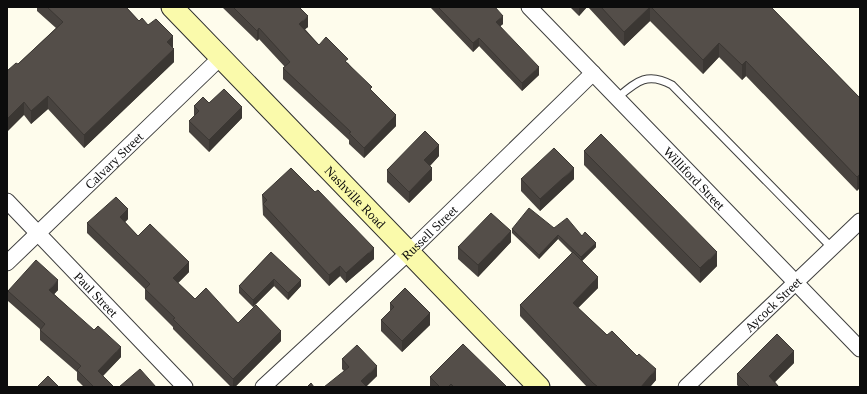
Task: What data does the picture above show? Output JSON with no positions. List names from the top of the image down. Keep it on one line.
{"streets":{"main road":["Nashville Road"],"street":["Calvary Street","Williford Street","Russell Street","Paul Street","Aycock Street"]},"crossings":[["Calvary Street","Nashville Road"],["Calvary Street","Paul Street"],["Williford Street","Russell Street"],["Williford Street","Aycock Street"],["Nashville Road","Russell Street"]]}
